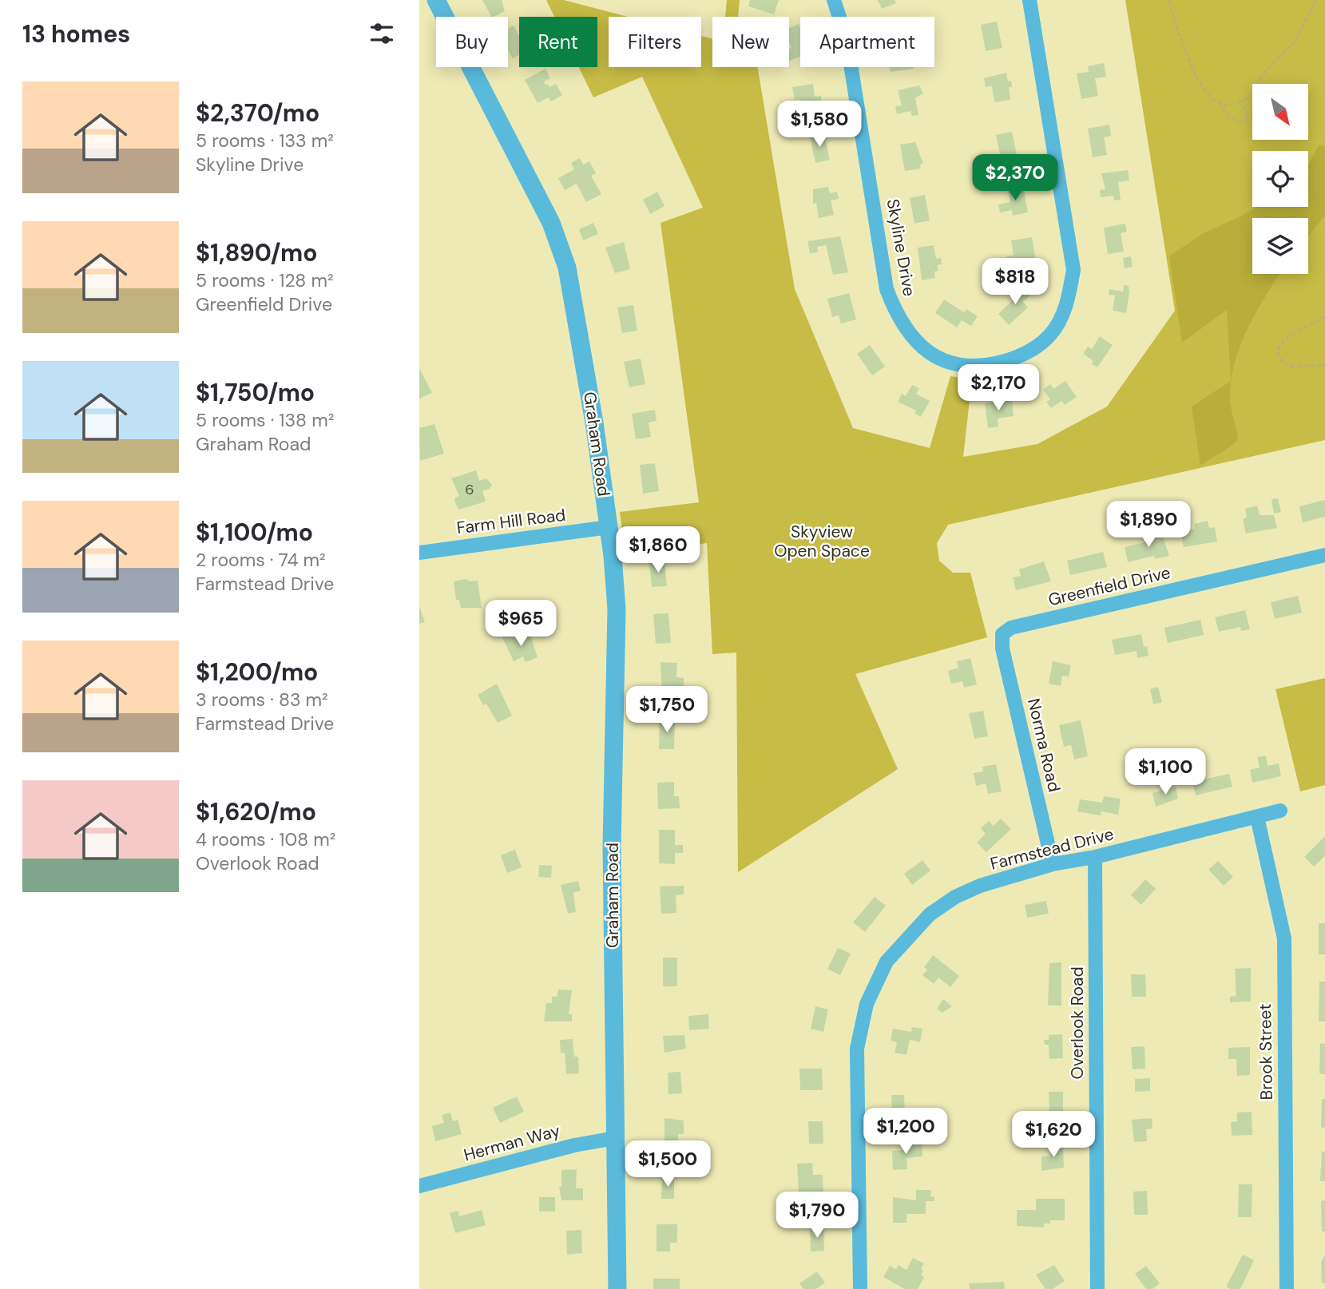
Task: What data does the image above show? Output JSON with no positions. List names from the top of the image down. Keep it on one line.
{"streets":{"street":["Skyline Drive","Graham Road","Farm Hill Road","Greenfield Drive","Norma Road","Farmstead Drive","Overlook Road","Brook Street","Herman Way"]},"crossings":[["Graham Road","Farm Hill Road"],["Graham Road","Herman Way"],["Greenfield Drive","Norma Road"],["Norma Road","Farmstead Drive"],["Farmstead Drive","Overlook Road"],["Farmstead Drive","Brook Street"]],"parks":["Skyview Open Space"],"house_numbers":["6"],"north":"bottom right","page":{"heading":"13 homes","chip":["Buy","Rent","Filters","New","Apartment"],"list":[{"name":"$2,370/mo","note":"5 rooms · 133 m² · Skyline Drive"},{"name":"$1,890/mo","note":"5 rooms · 128 m² · Greenfield Drive"},{"name":"$1,750/mo","note":"5 rooms · 138 m² · Graham Road"},{"name":"$1,100/mo","note":"2 rooms · 74 m² · Farmstead Drive"},{"name":"$1,200/mo","note":"3 rooms · 83 m² · Farmstead Drive"},{"name":"$1,620/mo","note":"4 rooms · 108 m² · Overlook Road"}],"price":["$1,580","$2,370","$818","$2,170","$1,890","$1,860","$965","$1,750","$1,100","$1,200","$1,620","$1,500","$1,790"]}}
